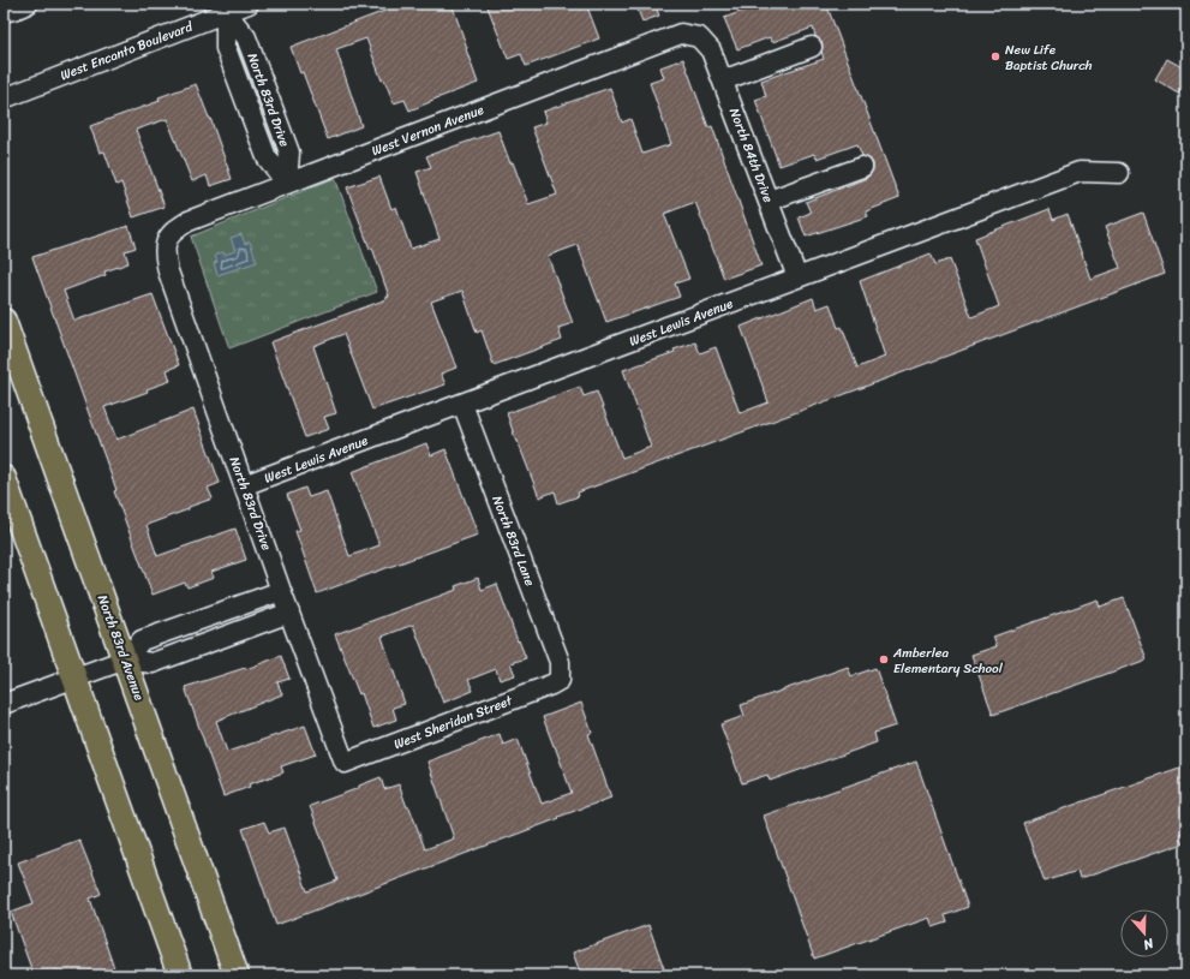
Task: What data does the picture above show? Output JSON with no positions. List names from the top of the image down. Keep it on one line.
{"streets":{"main road":["North 83rd Avenue"],"street":["West Encanto Boulevard","North 83rd Drive","West Vernon Avenue","North 84th Drive","West Lewis Avenue","North 83rd Lane","West Sheridan Street"]},"crossings":[["West Encanto Boulevard","North 83rd Drive"],["North 83rd Drive","West Vernon Avenue"],["North 83rd Drive","West Lewis Avenue"],["North 83rd Drive","West Sheridan Street"],["West Vernon Avenue","North 84th Drive"],["North 84th Drive","West Lewis Avenue"],["West Lewis Avenue","North 83rd Lane"],["North 83rd Lane","West Sheridan Street"]],"places":["New Life Baptist Church","Amberlea Elementary School"],"north":"bottom"}
